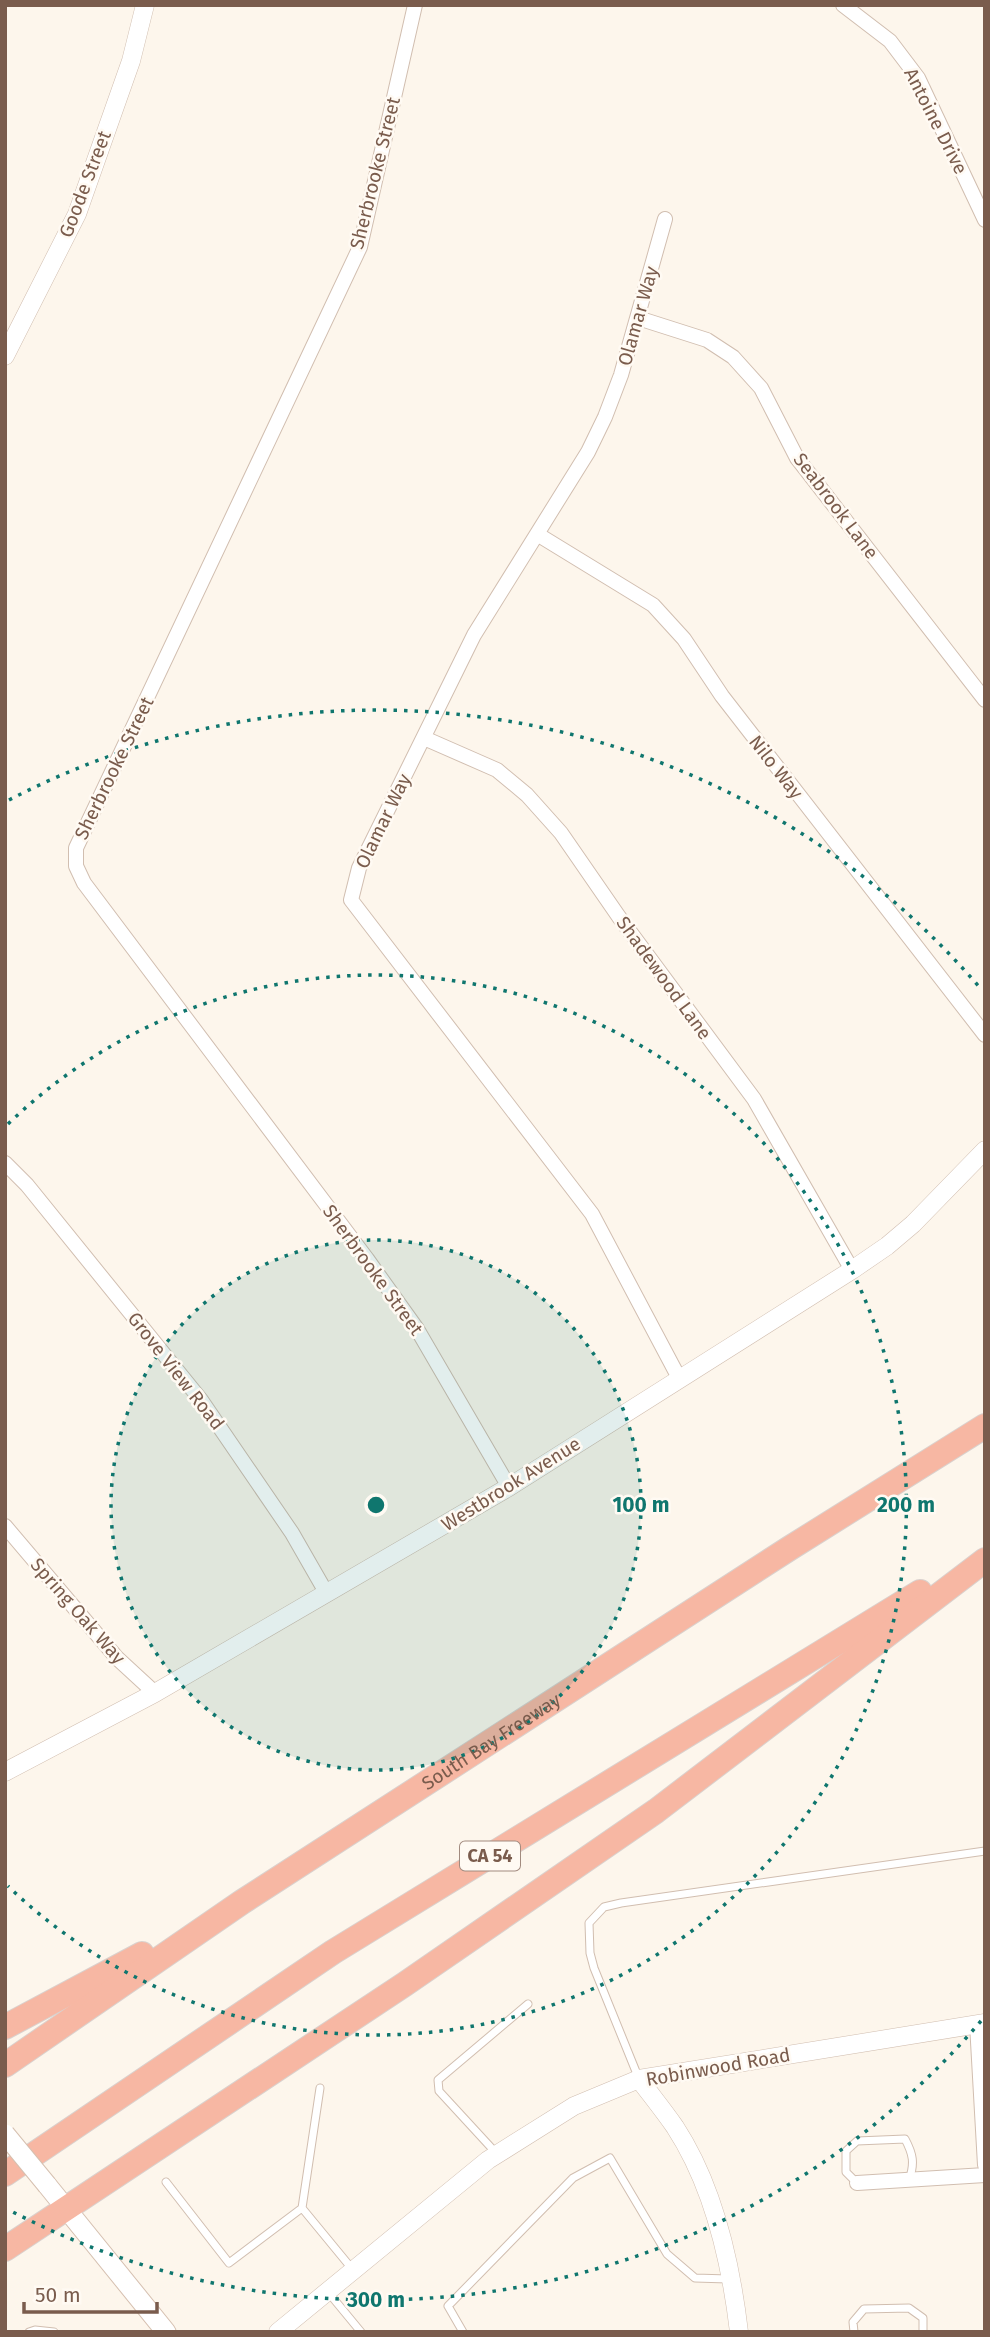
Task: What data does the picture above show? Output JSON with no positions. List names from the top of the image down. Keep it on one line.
{"streets":{"highway":["South Bay Freeway","CA 54"],"street":["Antoine Drive","Sherbrooke Street","Goode Street","Olamar Way","Seabrook Lane","Nilo Way","Shadewood Lane","Grove View Road","Westbrook Avenue","Spring Oak Way","Robinwood Road"]},"crossings":[["Sherbrooke Street","Westbrook Avenue"],["Olamar Way","Seabrook Lane"],["Olamar Way","Nilo Way"],["Olamar Way","Shadewood Lane"],["Olamar Way","Westbrook Avenue"],["Shadewood Lane","Westbrook Avenue"],["Grove View Road","Westbrook Avenue"],["Westbrook Avenue","Spring Oak Way"]],"scale_bar":"50 m","rings":["100 m","200 m","300 m"]}
